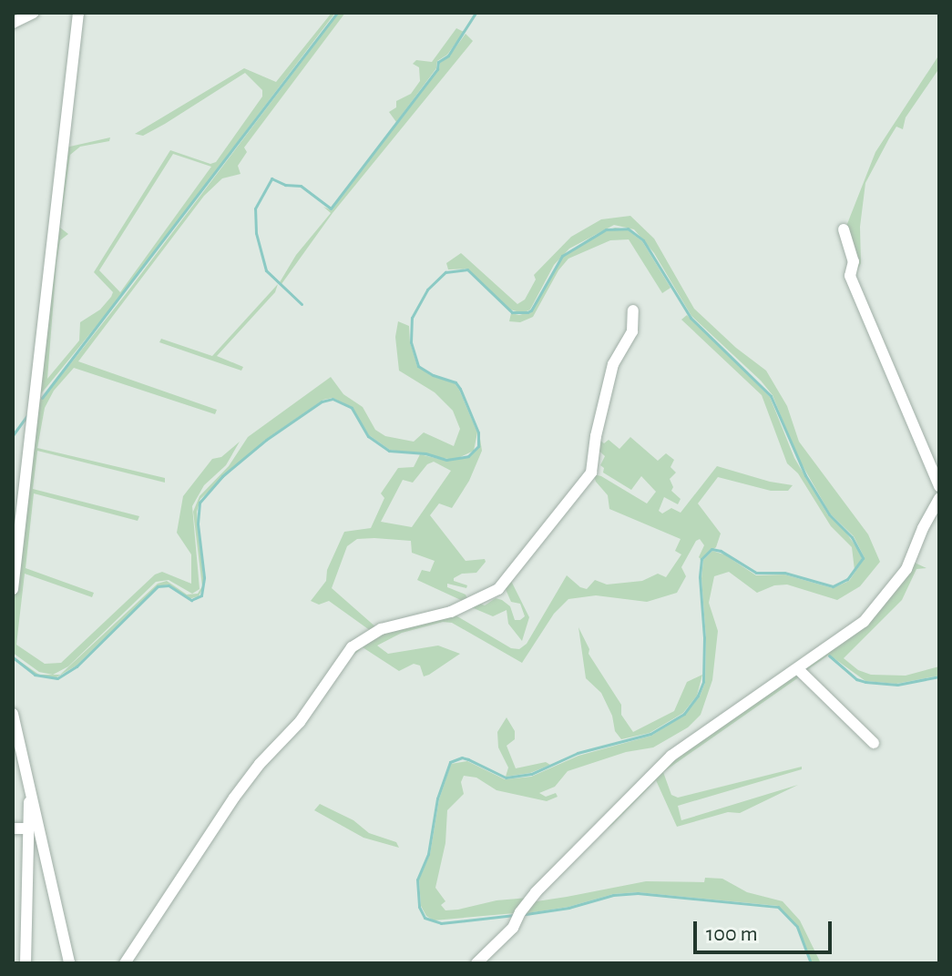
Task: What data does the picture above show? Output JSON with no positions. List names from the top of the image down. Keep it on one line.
{"scale_bar":"100 m"}
